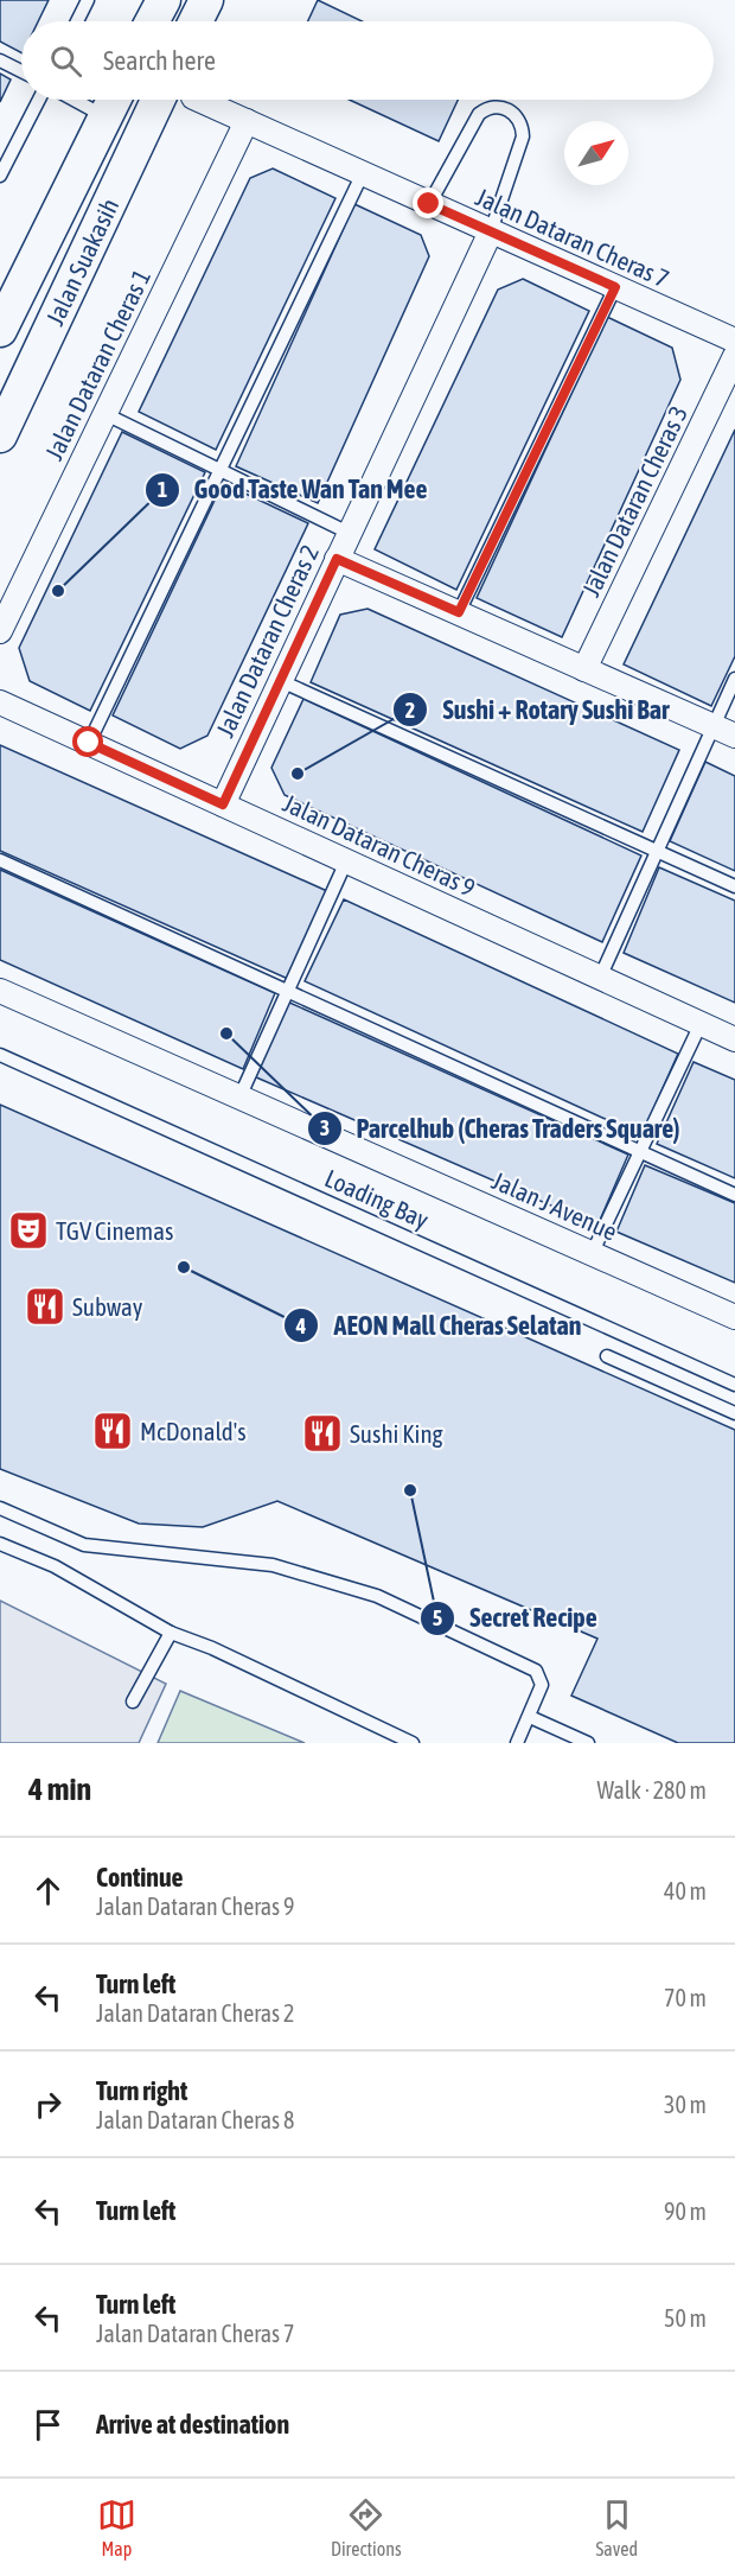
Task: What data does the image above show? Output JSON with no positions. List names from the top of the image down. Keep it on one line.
{"streets":{"main road":["Jalan Suakasih"],"street":["Jalan Dataran Cheras 7","Jalan Dataran Cheras 1","Jalan Dataran Cheras 3","Jalan Dataran Cheras 2","Jalan Dataran Cheras 9","Jalan J Avenue"],"lane":["Loading Bay"]},"crossings":[["Jalan Dataran Cheras 7","Jalan Dataran Cheras 1"],["Jalan Dataran Cheras 7","Jalan Dataran Cheras 2"],["Jalan Dataran Cheras 2","Jalan Dataran Cheras 9"]],"places":{"other":["Good Taste Wan Tan Mee","Sushi + Rotary Sushi Bar","Parcelhub (Cheras Traders Square)","AEON Mall Cheras Selatan","Secret Recipe"],"theatre":["TGV Cinemas"],"restaurant":["Subway","McDonald's","Sushi King"]},"north":"top right","page":{"search":"Search here","heading":["4 min","Walk · 280 m"],"list":[["Continue","Jalan Dataran Cheras 9","40 m"],["Turn left","Jalan Dataran Cheras 2","70 m"],["Turn right","Jalan Dataran Cheras 8","30 m"],["Turn left","90 m"],["Turn left","Jalan Dataran Cheras 7","50 m"],"Arrive at destination"],"nav":["Map","Directions","Saved"]}}
